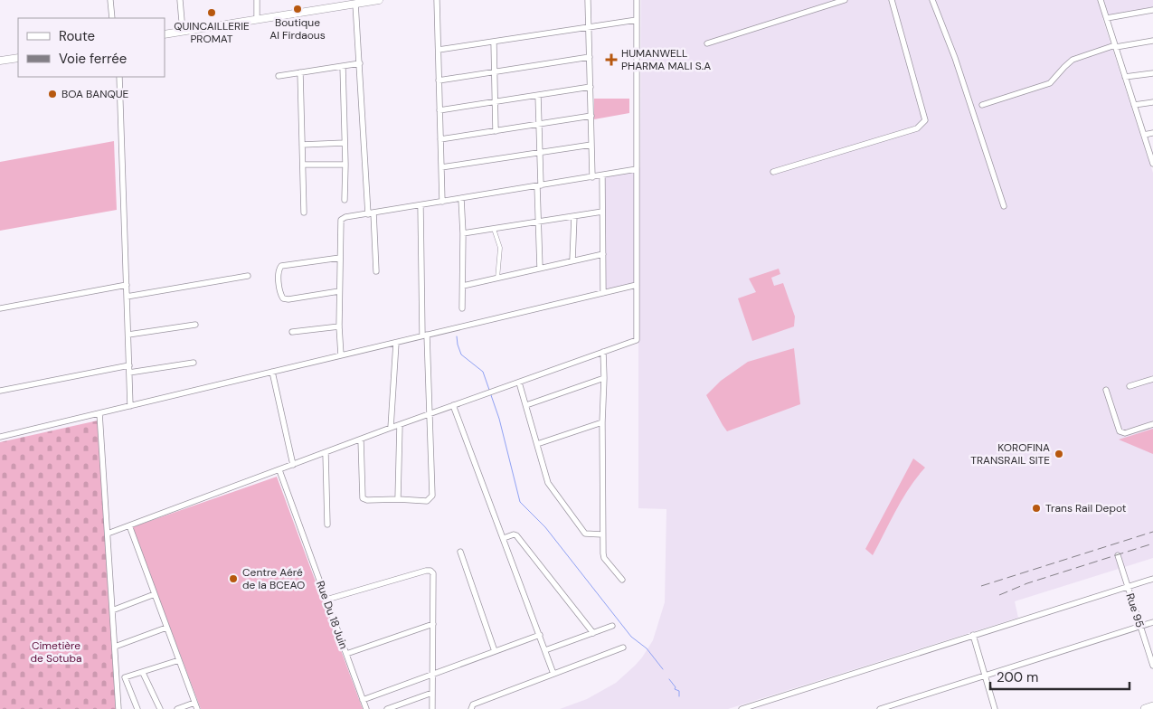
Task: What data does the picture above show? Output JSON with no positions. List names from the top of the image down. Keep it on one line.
{"streets":{"street":["Rue 95","Rue Du 18 Juin"]},"parks":["Cimetière de Sotuba"],"places":{"other":["Boutique Al Firdaous","QUINCAILLERIE PROMAT","BOA BANQUE","KOROFINA TRANSRAIL SITE","Trans Rail Depot","Centre Aéré de la BCEAO"],"health":["HUMANWELL PHARMA MALI S.A"]},"legend":["Route","Voie ferrée"],"scale_bar":"200 m"}
